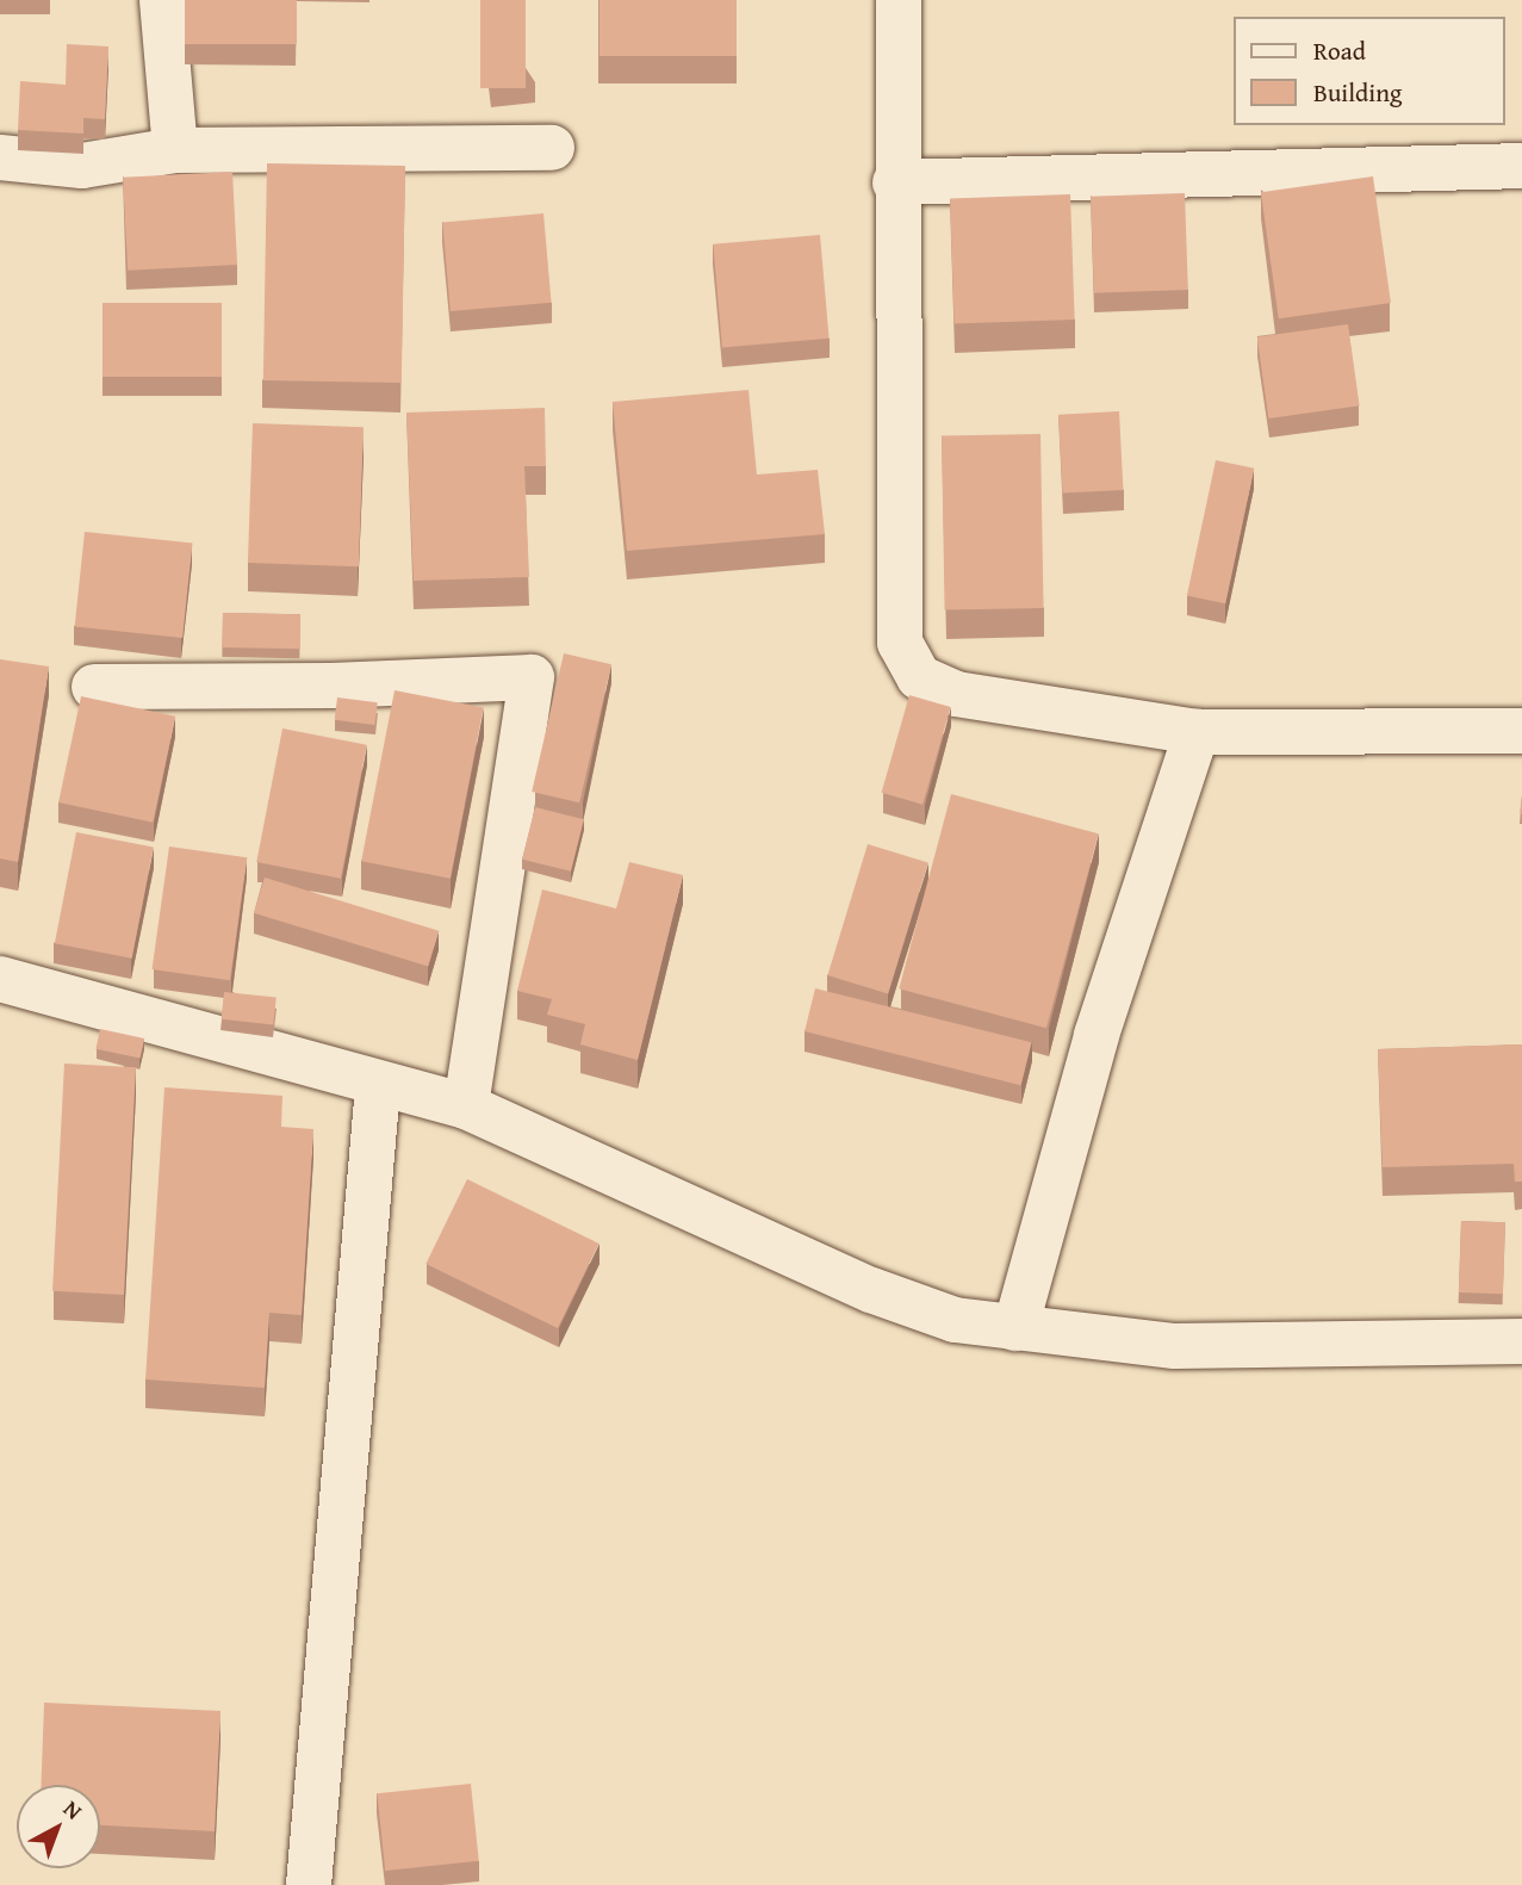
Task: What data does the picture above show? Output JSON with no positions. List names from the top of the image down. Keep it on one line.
{"legend":["Road","Building"],"north":"top right"}
